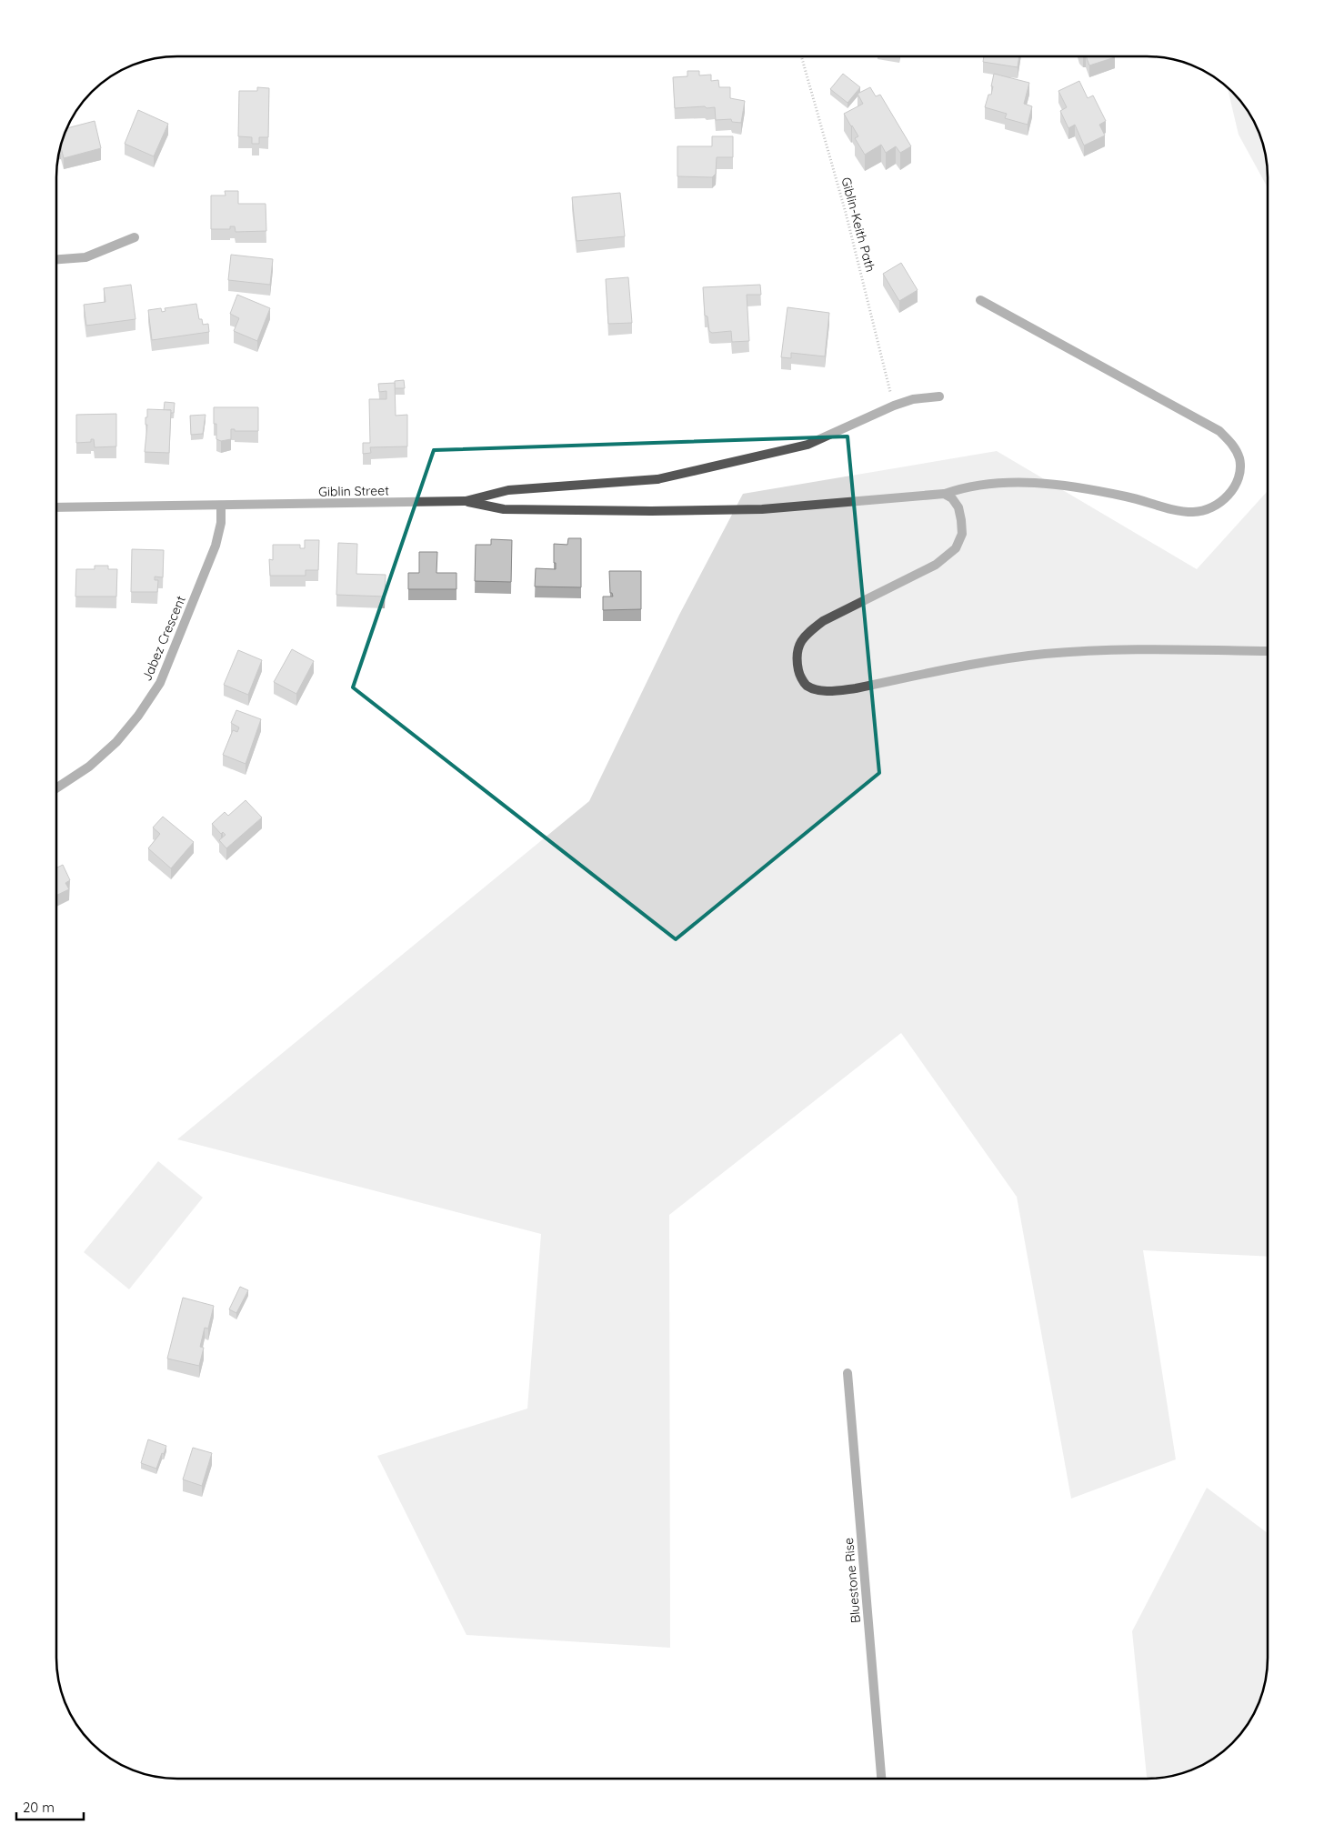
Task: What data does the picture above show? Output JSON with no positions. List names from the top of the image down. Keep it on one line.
{"streets":{"street":["Giblin Street","Jabez Crescent","Bluestone Rise"],"path":["Giblin-Keith Path"]},"crossings":[["Giblin-Keith Path","Giblin Street"],["Giblin Street","Jabez Crescent"]],"scale_bar":"20 m"}
